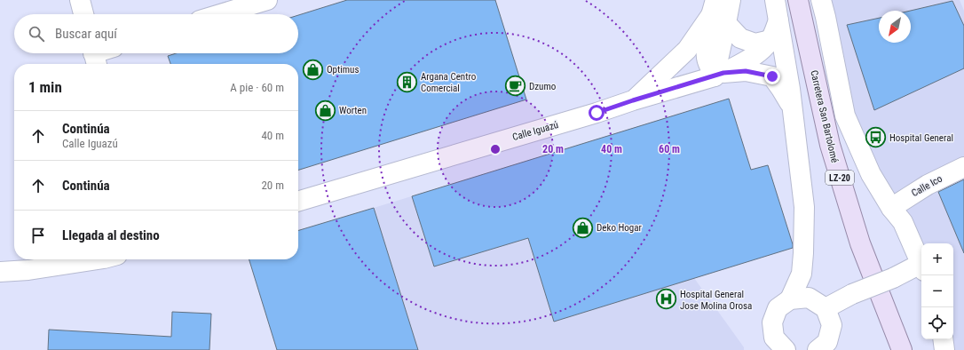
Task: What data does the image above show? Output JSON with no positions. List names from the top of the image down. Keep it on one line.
{"streets":{"main road":["Carretera San Bartolomé","LZ-20"],"street":["Calle Iguazú","Calle Ico"]},"crossings":[["Carretera San Bartolomé","Calle Ico"]],"places":{"shop":["Optimus","Worten","Deko Hogar"],"building":["Argana Centro Comercial"],"cafe":["Dzumo"],"bus stop":["Hospital General"],"hospital":["Hospital General Jose Molina Orosa"]},"north":"bottom left","page":{"search":"Buscar aquí","heading":["1 min","A pie · 60 m"],"list":[["Continúa","Calle Iguazú","40 m"],["Continúa","20 m"],"Llegada al destino"],"map_buttons":["+","−"]},"rings":["20 m","40 m","60 m"]}
